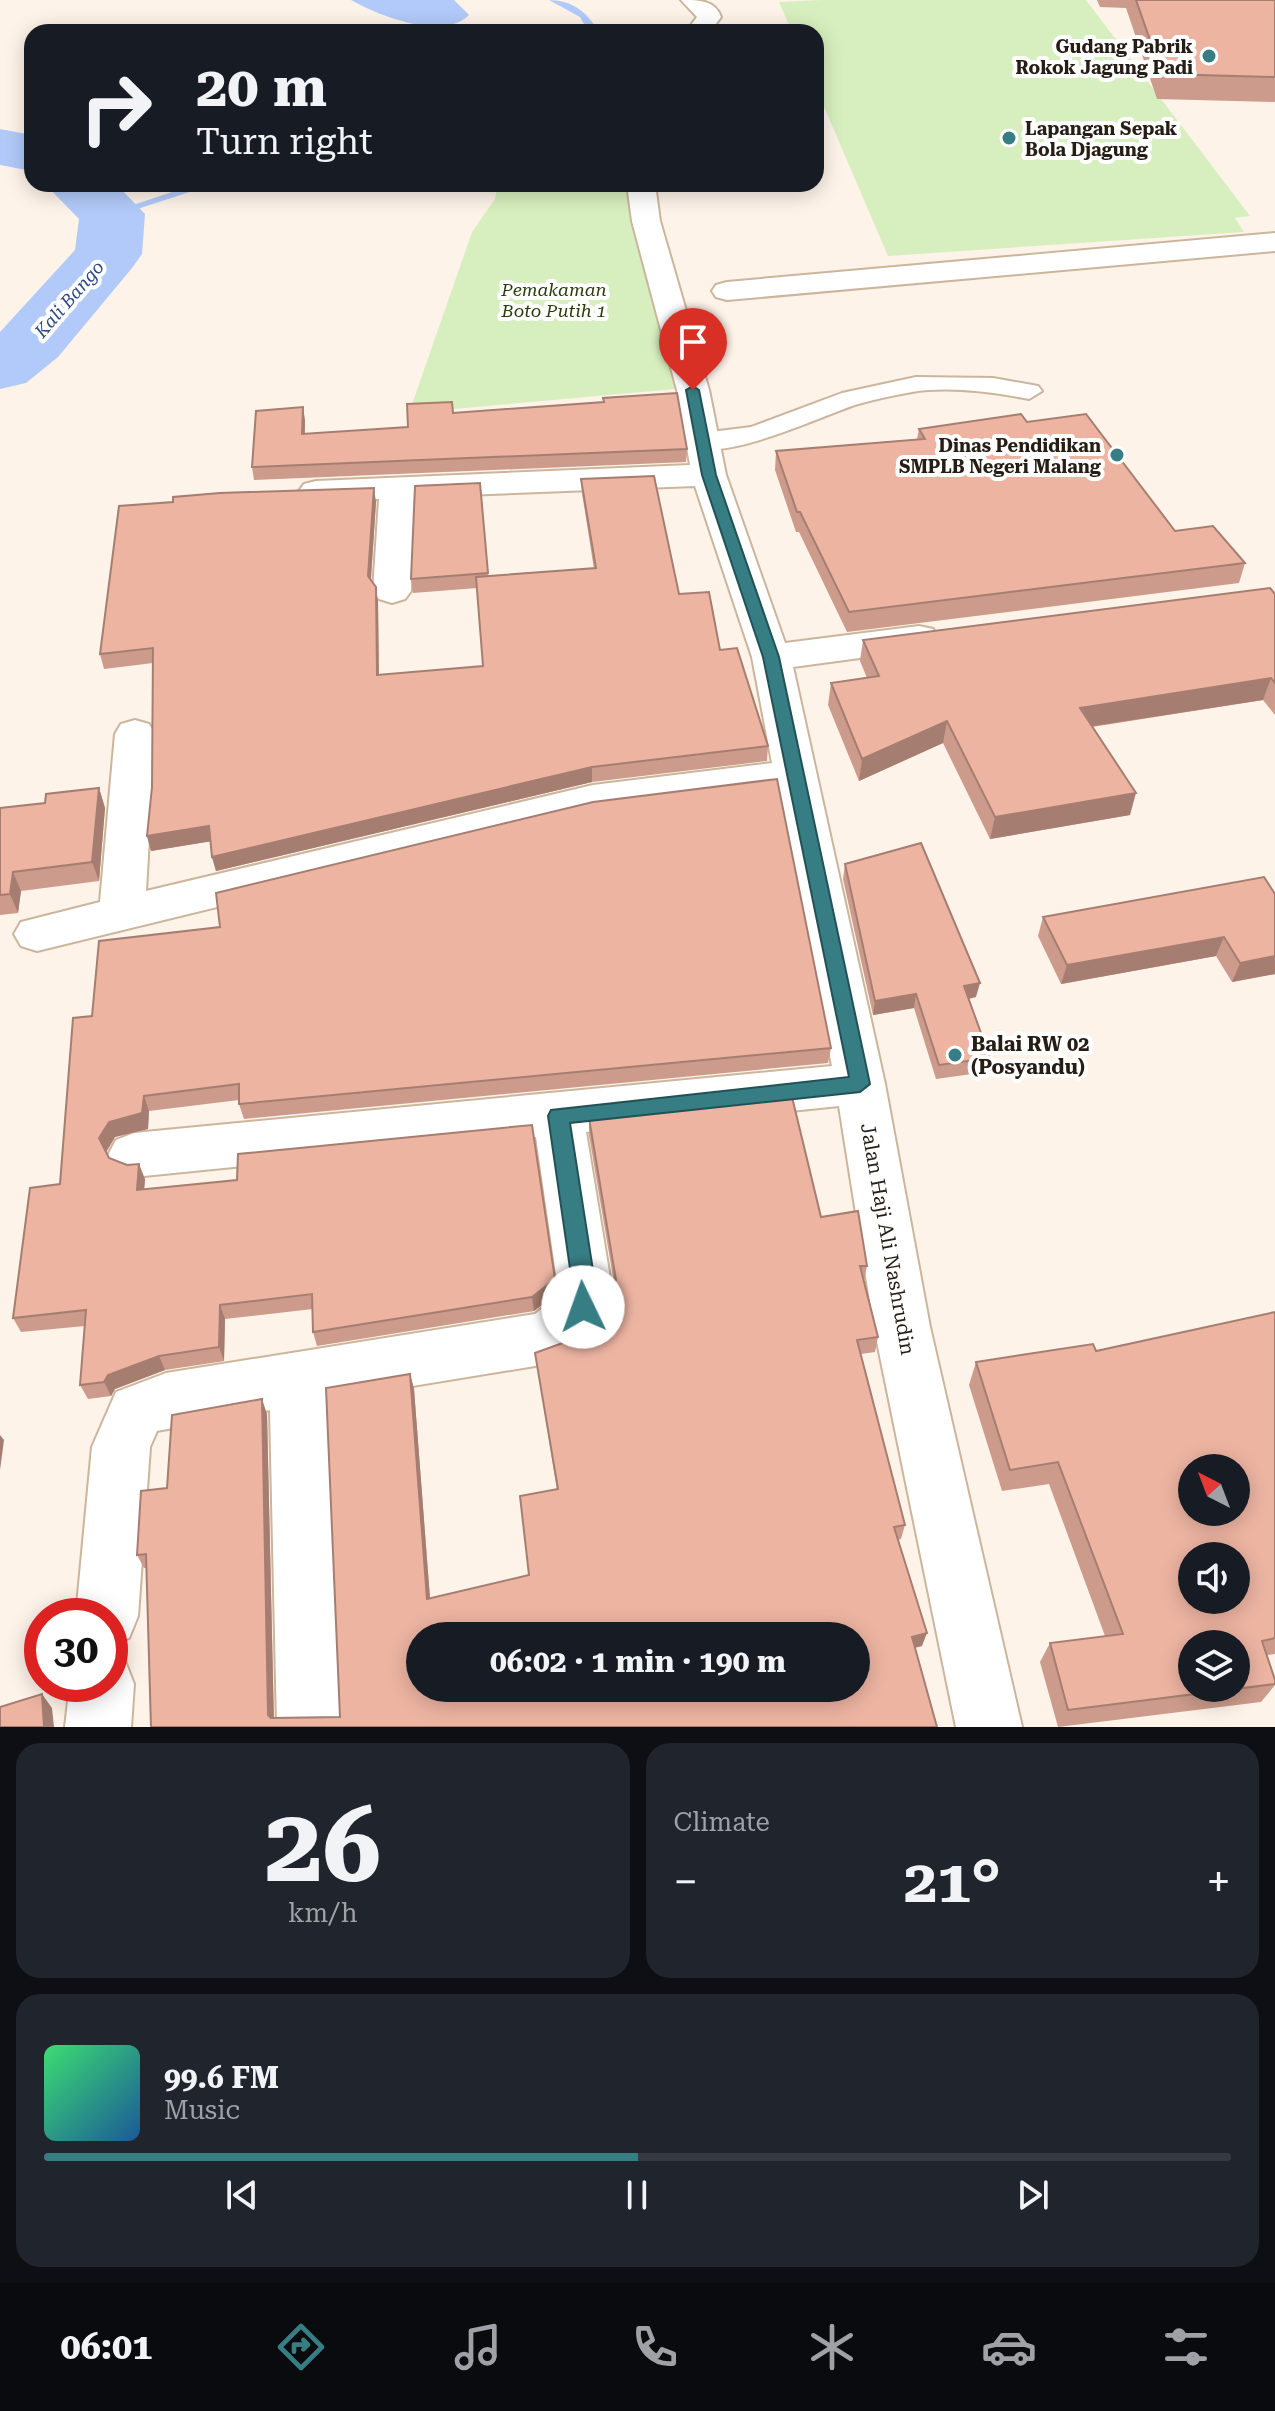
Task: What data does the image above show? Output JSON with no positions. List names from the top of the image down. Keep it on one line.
{"streets":{"street":["Jalan Haji Ali Nashrudin"]},"water":["Kali Bango"],"parks":["Pemakaman Boto Putih 1"],"places":["Gudang Pabrik Rokok Jagung Padi","Lapangan Sepak Bola Djagung","Dinas Pendidikan SMPLB Negeri Malang","Balai RW 02 (Posyandu)"],"north":"top left","page":{"turn":["20 m","Turn right"],"limit":"30","trip":"06:02 · 1 min · 190 m","tile":[["26","km/h"],"Climate"],"heat":["−","21°","+"],"song":["99.6 FM","Music"],"tabs":"06:01"}}
